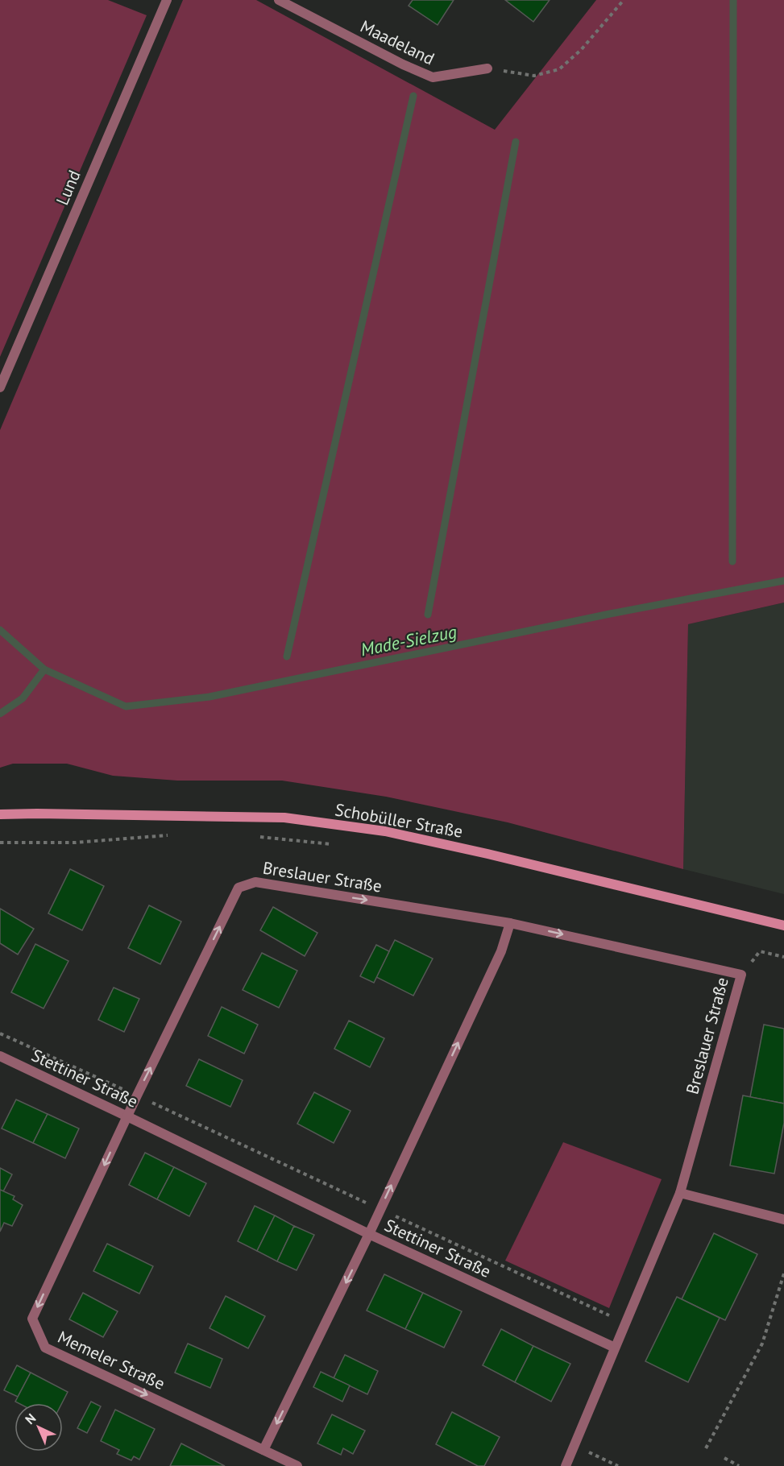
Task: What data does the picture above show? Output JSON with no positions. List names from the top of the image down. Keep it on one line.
{"streets":{"main road":["Schobüller Straße"],"street":["Maadeland","Lund","Breslauer Straße","Stettiner Straße","Memeler Straße"]},"crossings":[["Breslauer Straße","Stettiner Straße"],["Breslauer Straße","Memeler Straße"],["Stettiner Straße","Memeler Straße"]],"one_way":["Breslauer Straße"],"water":["Made-Sielzug"],"north":"top left"}
